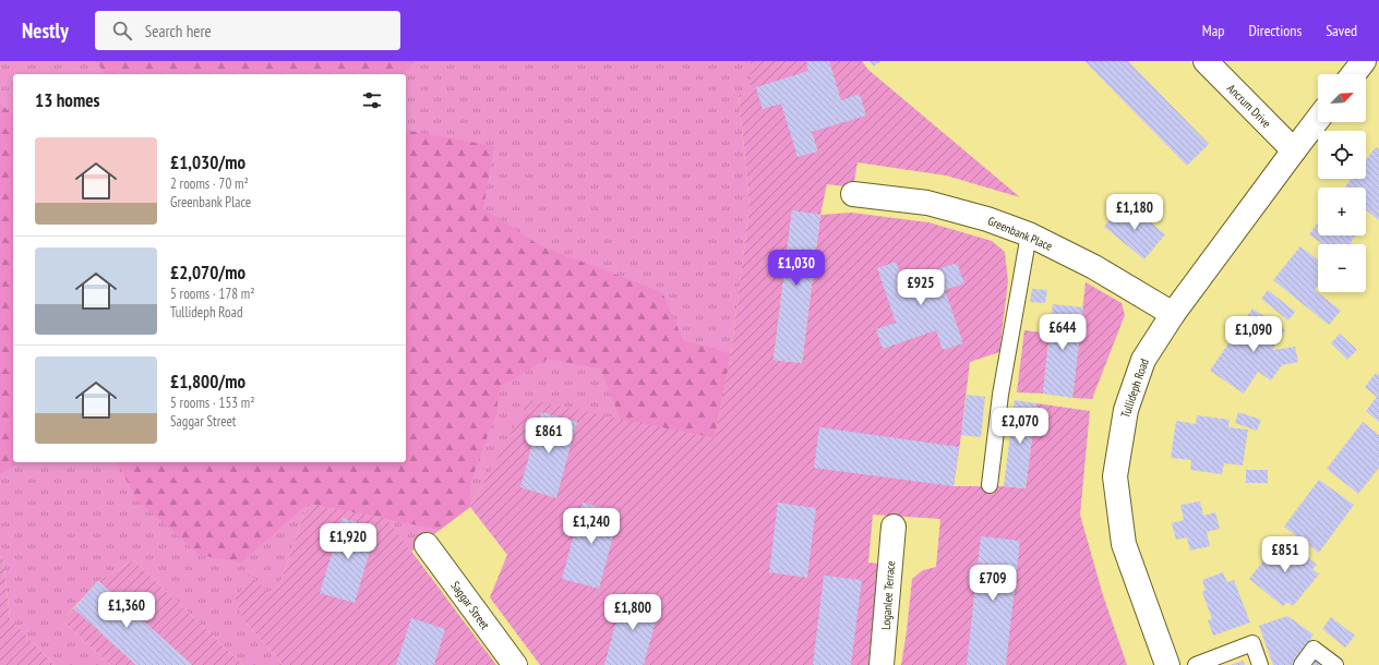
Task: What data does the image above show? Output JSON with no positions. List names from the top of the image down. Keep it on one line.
{"streets":{"street":["Ancrum Drive","Greenbank Place","Tullideph Road","Loganlee Terrace","Saggar Street"]},"crossings":[["Ancrum Drive","Tullideph Road"],["Greenbank Place","Tullideph Road"]],"north":"top right","page":{"header":"Nestly","search":"Search here","nav":["Map","Directions","Saved"],"map_buttons":["+","−"],"heading":"13 homes","list":[{"name":"£1,030/mo","note":"2 rooms · 70 m² · Greenbank Place"},{"name":"£2,070/mo","note":"5 rooms · 178 m² · Tullideph Road"},{"name":"£1,800/mo","note":"5 rooms · 153 m² · Saggar Street"}],"price":["£1,180","£1,030","£925","£644","£1,090","£2,070","£861","£1,240","£1,920","£851","£709","£1,360","£1,800"]}}
